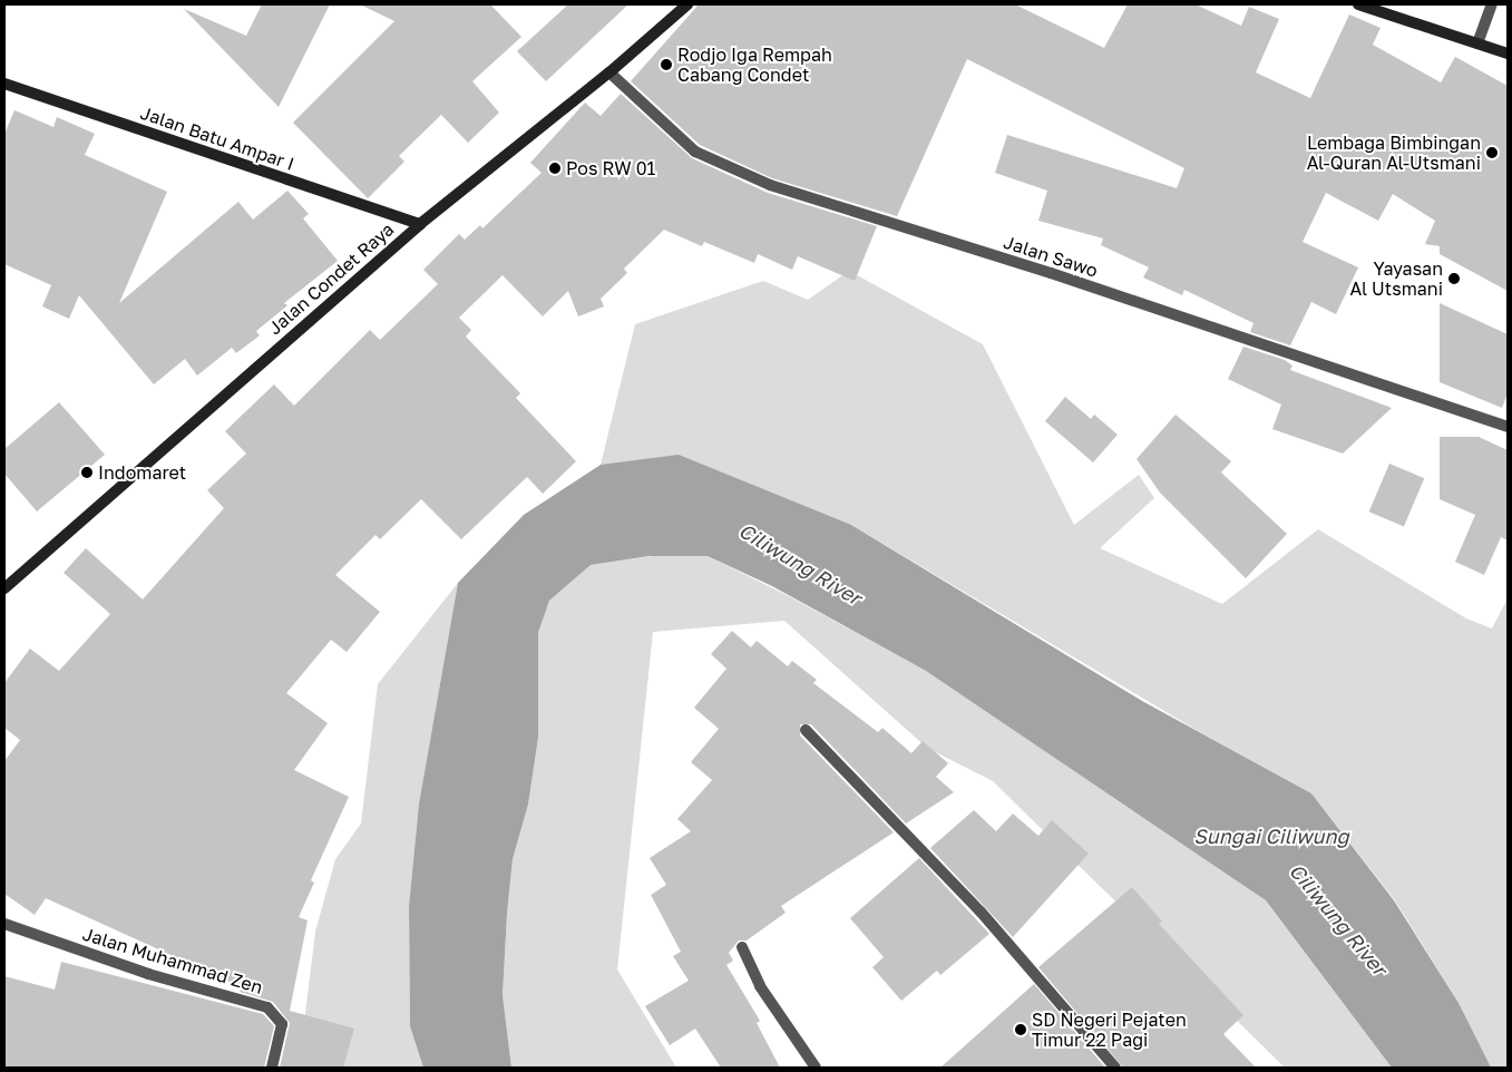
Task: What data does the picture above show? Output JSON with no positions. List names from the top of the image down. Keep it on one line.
{"streets":{"street":["Jalan Batu Ampar I","Jalan Sawo","Jalan Condet Raya","Jalan Muhammad Zen"]},"crossings":[["Jalan Batu Ampar I","Jalan Condet Raya"],["Jalan Sawo","Jalan Condet Raya"]],"water":["Ciliwung River","Sungai Ciliwung"],"places":["Rodjo Iga Rempah Cabang Condet","Lembaga Bimbingan Al-Quran Al-Utsmani","Pos RW 01","Yayasan Al Utsmani","Indomaret","SD Negeri Pejaten Timur 22 Pagi"]}
